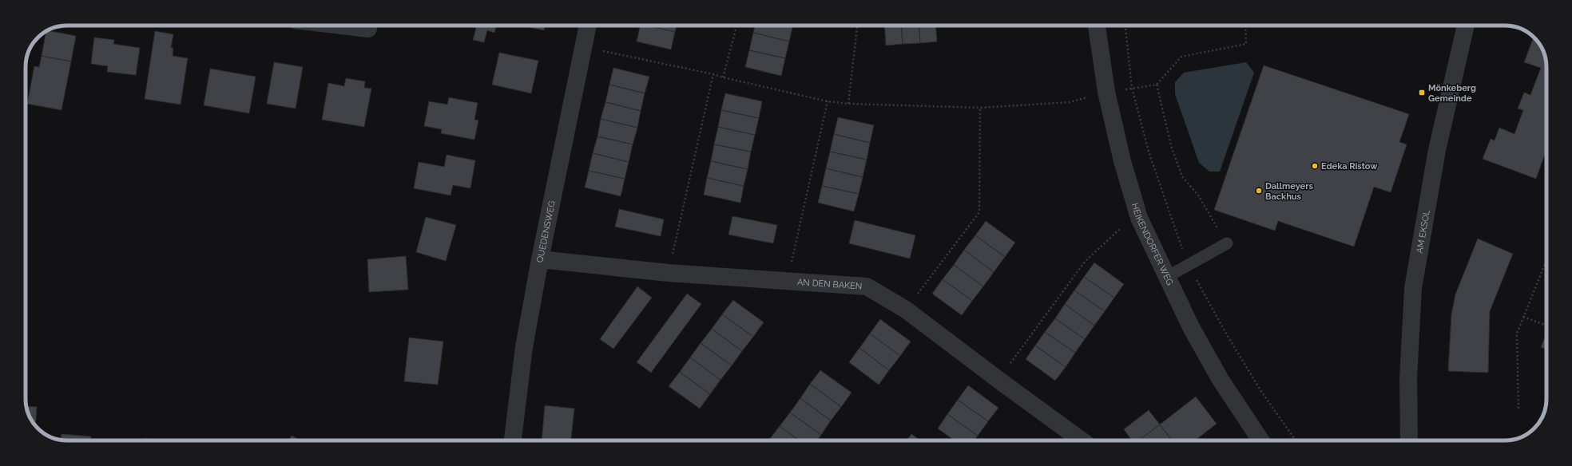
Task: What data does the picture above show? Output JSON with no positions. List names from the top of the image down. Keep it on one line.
{"streets":{"street":["QUEDENSWEG","AM EKSOL","HEIKENDORFER WEG","AN DEN BAKEN"]},"crossings":[["QUEDENSWEG","AN DEN BAKEN"]],"places":{"transit":["Mönkeberg Gemeinde"],"other":["Edeka Ristow","Dallmeyers Backhus"]}}
